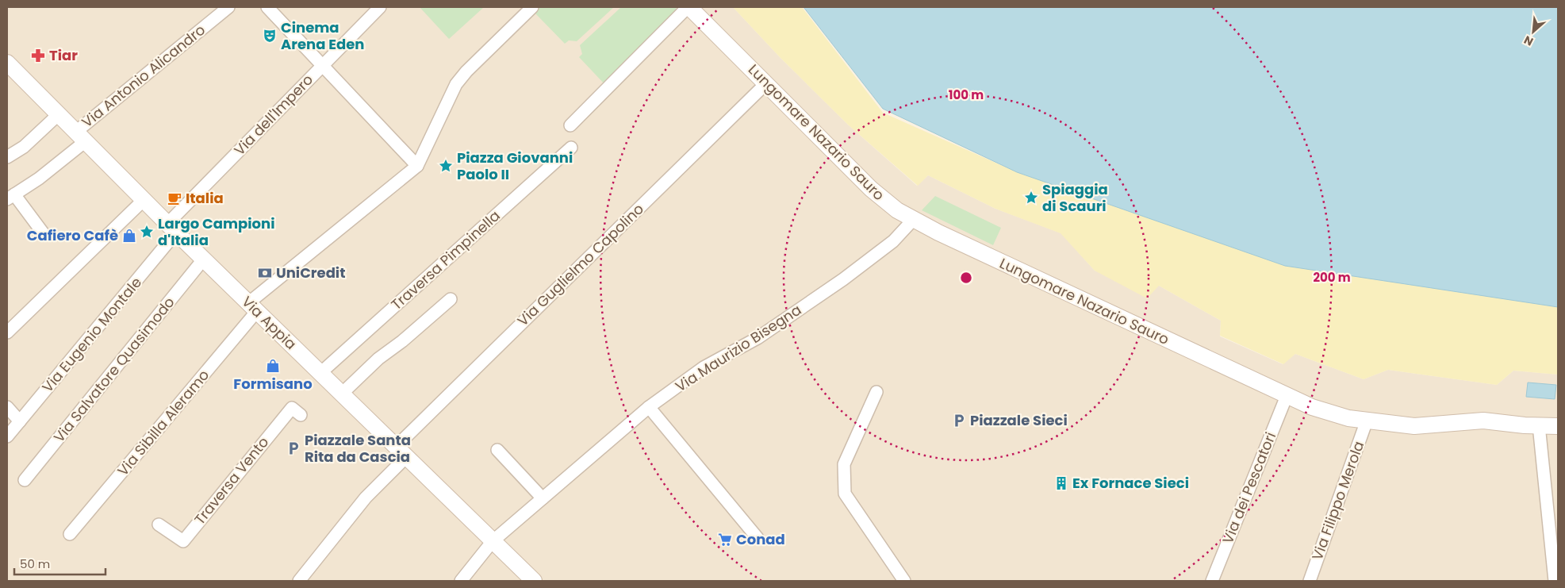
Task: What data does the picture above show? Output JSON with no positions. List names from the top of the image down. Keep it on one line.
{"streets":{"street":["Via Antonio Alicandro","Via dell'Impero","Lungomare Nazario Sauro","Traversa Pimpinella","Via Guglielmo Capolino","Via Appia","Via Eugenio Montale","Via Maurizio Bisegna","Via Salvatore Quasimodo","Via Sibilla Aleramo","Traversa Vento","Via dei Pescatori","Via Filippo Merola"]},"crossings":[["Via Antonio Alicandro","Via Appia"],["Via dell'Impero","Via Appia"],["Via dell'Impero","Via Eugenio Montale"],["Lungomare Nazario Sauro","Via Guglielmo Capolino"],["Lungomare Nazario Sauro","Via Maurizio Bisegna"],["Lungomare Nazario Sauro","Via dei Pescatori"],["Lungomare Nazario Sauro","Via Filippo Merola"],["Traversa Pimpinella","Via Appia"],["Via Guglielmo Capolino","Via Appia"],["Via Appia","Via Eugenio Montale"],["Via Appia","Via Maurizio Bisegna"],["Via Appia","Via Salvatore Quasimodo"],["Via Appia","Via Sibilla Aleramo"]],"places":{"theatre":["Cinema Arena Eden"],"pharmacy":["Tiar"],"place":["Piazza Giovanni Paolo II","Spiaggia di Scauri","Largo Campioni d'Italia"],"cafe":["Italia"],"shop":["Cafiero Cafè","Formisano"],"bank":["UniCredit"],"parking":["Piazzale Sieci","Piazzale Santa Rita da Cascia"],"building":["Ex Fornace Sieci"],"supermarket":["Conad"]},"scale_bar":"50 m","north":"bottom left","rings":["100 m","200 m"]}
